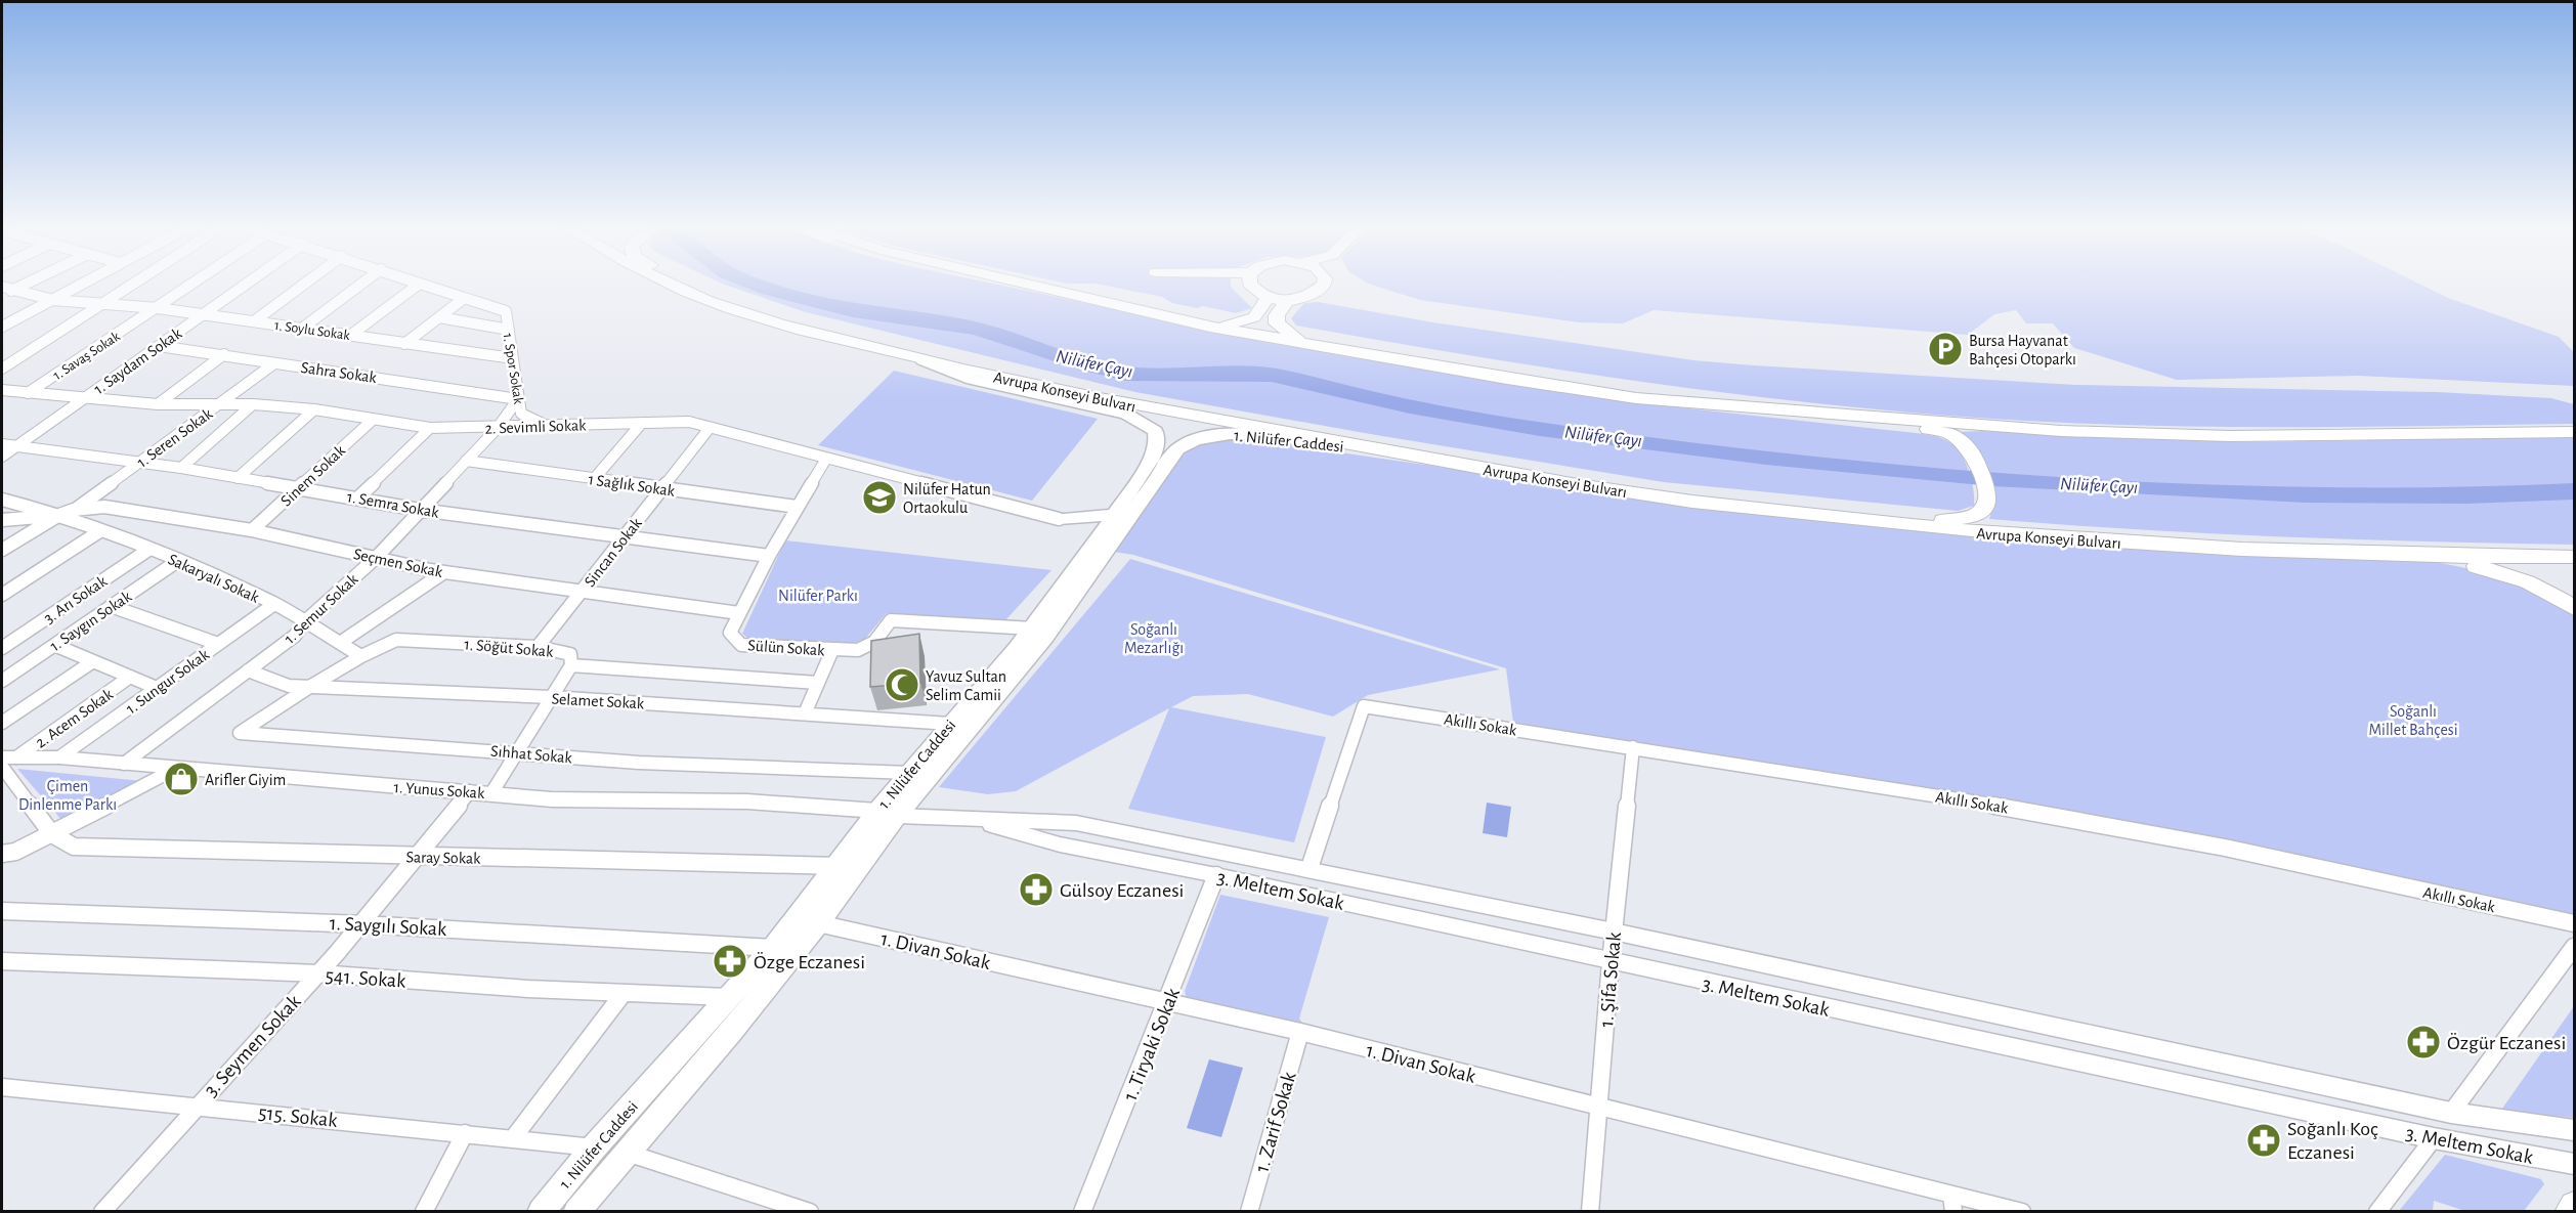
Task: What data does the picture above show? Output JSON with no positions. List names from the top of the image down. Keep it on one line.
{"streets":{"main road":["Avrupa Konseyi Bulvarı","1. Nilüfer Caddesi"],"street":["1. Soylu Sokak","1. Savaş Sokak","1. Saydam Sokak","1. Spor Sokak","Sahra Sokak","2. Sevimli Sokak","1. Seren Sokak","Sinem Sokak","1 Sağlık Sokak","1. Semra Sokak","Sincan Sokak","Seçmen Sokak","Sakaryalı Sokak","3. Arı Sokak","1. Semur Sokak","1. Saygın Sokak","1. Söğüt Sokak","Sülün Sokak","1. Sungur Sokak","Selamet Sokak","2. Acem Sokak","Akıllı Sokak","Sıhhat Sokak","1. Yunus Sokak","Saray Sokak","3. Meltem Sokak","1. Saygılı Sokak","1. Divan Sokak","541. Sokak","1. Şifa Sokak","1. Tiryaki Sokak","3. Seymen Sokak","515. Sokak","1. Zarif Sokak"]},"crossings":[["1. Soylu Sokak","1. Savaş Sokak"],["1. Soylu Sokak","1. Saydam Sokak"],["1. Soylu Sokak","1. Spor Sokak"],["1. Savaş Sokak","2. Sevimli Sokak"],["1. Saydam Sokak","Sahra Sokak"],["1. Saydam Sokak","2. Sevimli Sokak"],["1. Saydam Sokak","1. Semra Sokak"],["1. Spor Sokak","Sahra Sokak"],["1. Spor Sokak","2. Sevimli Sokak"],["1. Spor Sokak","1. Semur Sokak"],["Sahra Sokak","1. Seren Sokak"],["Sahra Sokak","1. Semur Sokak"],["Avrupa Konseyi Bulvarı","1. Nilüfer Caddesi"],["2. Sevimli Sokak","1. Seren Sokak"],["2. Sevimli Sokak","Sinem Sokak"],["2. Sevimli Sokak","Sincan Sokak"],["2. Sevimli Sokak","1. Semur Sokak"],["2. Sevimli Sokak","Sülün Sokak"],["1. Seren Sokak","1. Semra Sokak"],["1. Seren Sokak","Seçmen Sokak"],["1. Nilüfer Caddesi","Sülün Sokak"],["1. Nilüfer Caddesi","Selamet Sokak"],["1. Nilüfer Caddesi","Sıhhat Sokak"],["1. Nilüfer Caddesi","1. Yunus Sokak"],["1. Nilüfer Caddesi","Saray Sokak"],["1. Nilüfer Caddesi","3. Meltem Sokak"],["1. Nilüfer Caddesi","1. Saygılı Sokak"],["1. Nilüfer Caddesi","1. Divan Sokak"],["1. Nilüfer Caddesi","541. Sokak"],["1. Nilüfer Caddesi","515. Sokak"],["Sinem Sokak","1. Semra Sokak"],["Sinem Sokak","Seçmen Sokak"],["1 Sağlık Sokak","Sincan Sokak"],["1 Sağlık Sokak","1. Semur Sokak"],["1 Sağlık Sokak","Sülün Sokak"],["1. Semra Sokak","Sincan Sokak"],["1. Semra Sokak","1. Semur Sokak"],["1. Semra Sokak","Sülün Sokak"],["Sincan Sokak","Seçmen Sokak"],["Sincan Sokak","1. Söğüt Sokak"],["Seçmen Sokak","Sakaryalı Sokak"],["Seçmen Sokak","1. Semur Sokak"],["Seçmen Sokak","Sülün Sokak"],["Sakaryalı Sokak","3. Arı Sokak"],["Sakaryalı Sokak","1. Semur Sokak"],["Sakaryalı Sokak","1. Saygın Sokak"],["Sakaryalı Sokak","1. Söğüt Sokak"],["Sakaryalı Sokak","1. Sungur Sokak"],["1. Semur Sokak","Selamet Sokak"],["1. Semur Sokak","1. Yunus Sokak"],["1. Söğüt Sokak","Selamet Sokak"],["1. Söğüt Sokak","Sıhhat Sokak"],["1. Sungur Sokak","1. Yunus Sokak"],["Selamet Sokak","Sıhhat Sokak"],["2. Acem Sokak","1. Yunus Sokak"],["Akıllı Sokak","3. Meltem Sokak"],["Akıllı Sokak","1. Şifa Sokak"],["1. Yunus Sokak","3. Meltem Sokak"],["1. Yunus Sokak","3. Seymen Sokak"],["Saray Sokak","3. Seymen Sokak"],["3. Meltem Sokak","1. Şifa Sokak"],["3. Meltem Sokak","1. Tiryaki Sokak"],["1. Saygılı Sokak","3. Seymen Sokak"],["1. Divan Sokak","1. Şifa Sokak"],["1. Divan Sokak","1. Tiryaki Sokak"],["1. Divan Sokak","1. Zarif Sokak"],["541. Sokak","3. Seymen Sokak"],["3. Seymen Sokak","515. Sokak"]],"water":["Nilüfer Çayı"],"parks":["Nilüfer Parkı","Soğanlı Mezarlığı","Soğanlı Millet Bahçesi","Çimen Dinlenme Parkı"],"places":{"parking":["Bursa Hayvanat Bahçesi Otoparkı"],"school or university":["Nilüfer Hatun Ortaokulu"],"mosque":["Yavuz Sultan Selim Camii"],"shop":["Arifler Giyim"],"pharmacy":["Gülsoy Eczanesi","Özge Eczanesi","Özgür Eczanesi","Soğanlı Koç Eczanesi"]}}
